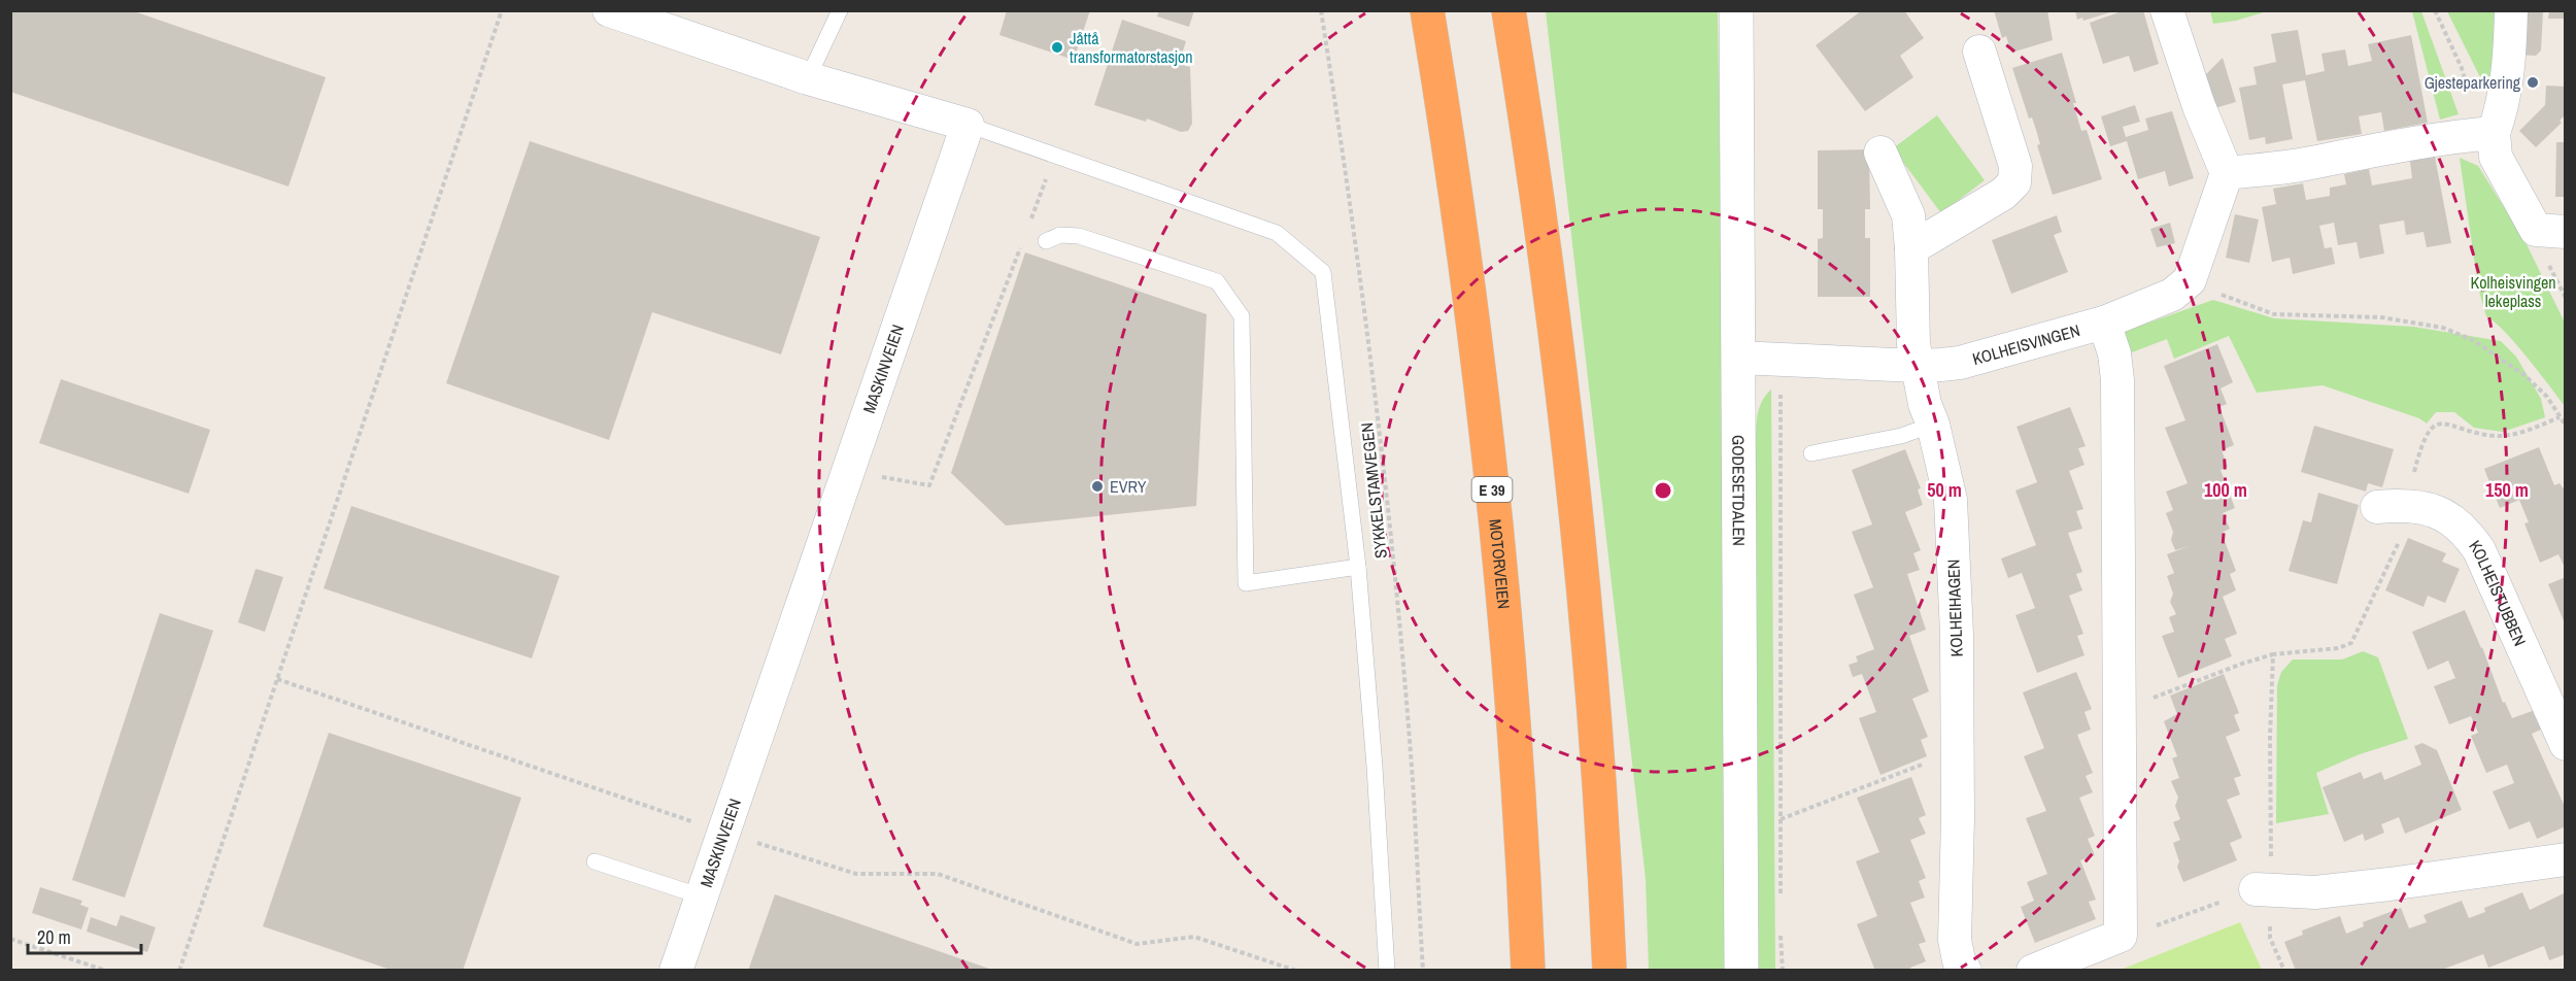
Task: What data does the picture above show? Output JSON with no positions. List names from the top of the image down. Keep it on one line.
{"streets":{"highway":["E 39","MOTORVEIEN"],"main road":["GODESETDALEN"],"street":["KOLHEISVINGEN","MASKINVEIEN","KOLHEISTUBBEN","KOLHEIHAGEN"],"path":["SYKKELSTAMVEGEN"]},"crossings":[["KOLHEISVINGEN","GODESETDALEN"],["KOLHEISVINGEN","KOLHEIHAGEN"]],"parks":["Kolheisvingen lekeplass"],"places":["Jåttå transformatorstasjon","Gjesteparkering","EVRY"],"scale_bar":"20 m","rings":["50 m","100 m","150 m"]}
